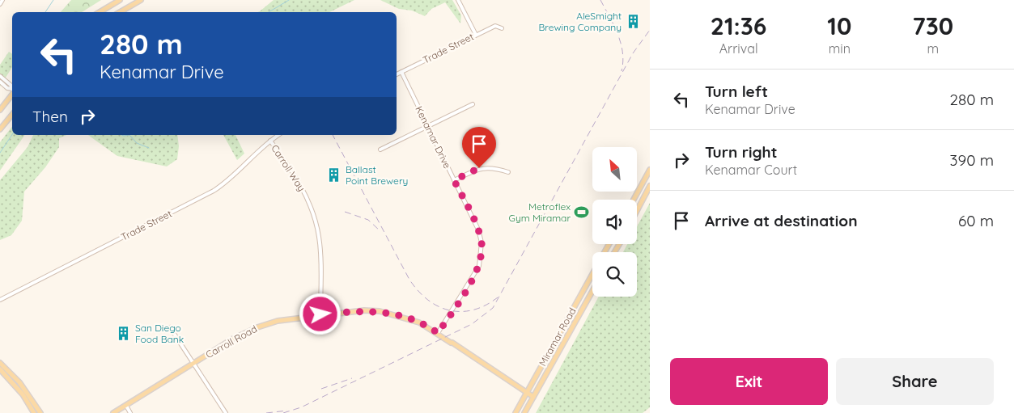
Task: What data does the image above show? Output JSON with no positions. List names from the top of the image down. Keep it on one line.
{"streets":{"main road":["Miramar Road","Carroll Road"],"street":["Trade Street","Kenamar Drive","Carroll Way"]},"crossings":[["Trade Street","Kenamar Drive"],["Trade Street","Carroll Way"],["Kenamar Drive","Carroll Road"],["Carroll Way","Carroll Road"],["Miramar Road","Carroll Road"]],"places":{"building":["AleSmight Brewing Company","Ballast Point Brewery","San Diego Food Bank"],"sports":["Metroflex Gym Miramar"]},"north":"top left","page":{"eta":["21:36","Arrival","10","min","730","m"],"turn":["280 m","Kenamar Drive"],"list":[{"name":"Turn left","note":"Kenamar Drive","value":"280 m"},{"name":"Turn right","note":"Kenamar Court","value":"390 m"},{"name":"Arrive at destination","value":"60 m"}],"then":"Then","buttons":["Exit","Share"]}}
